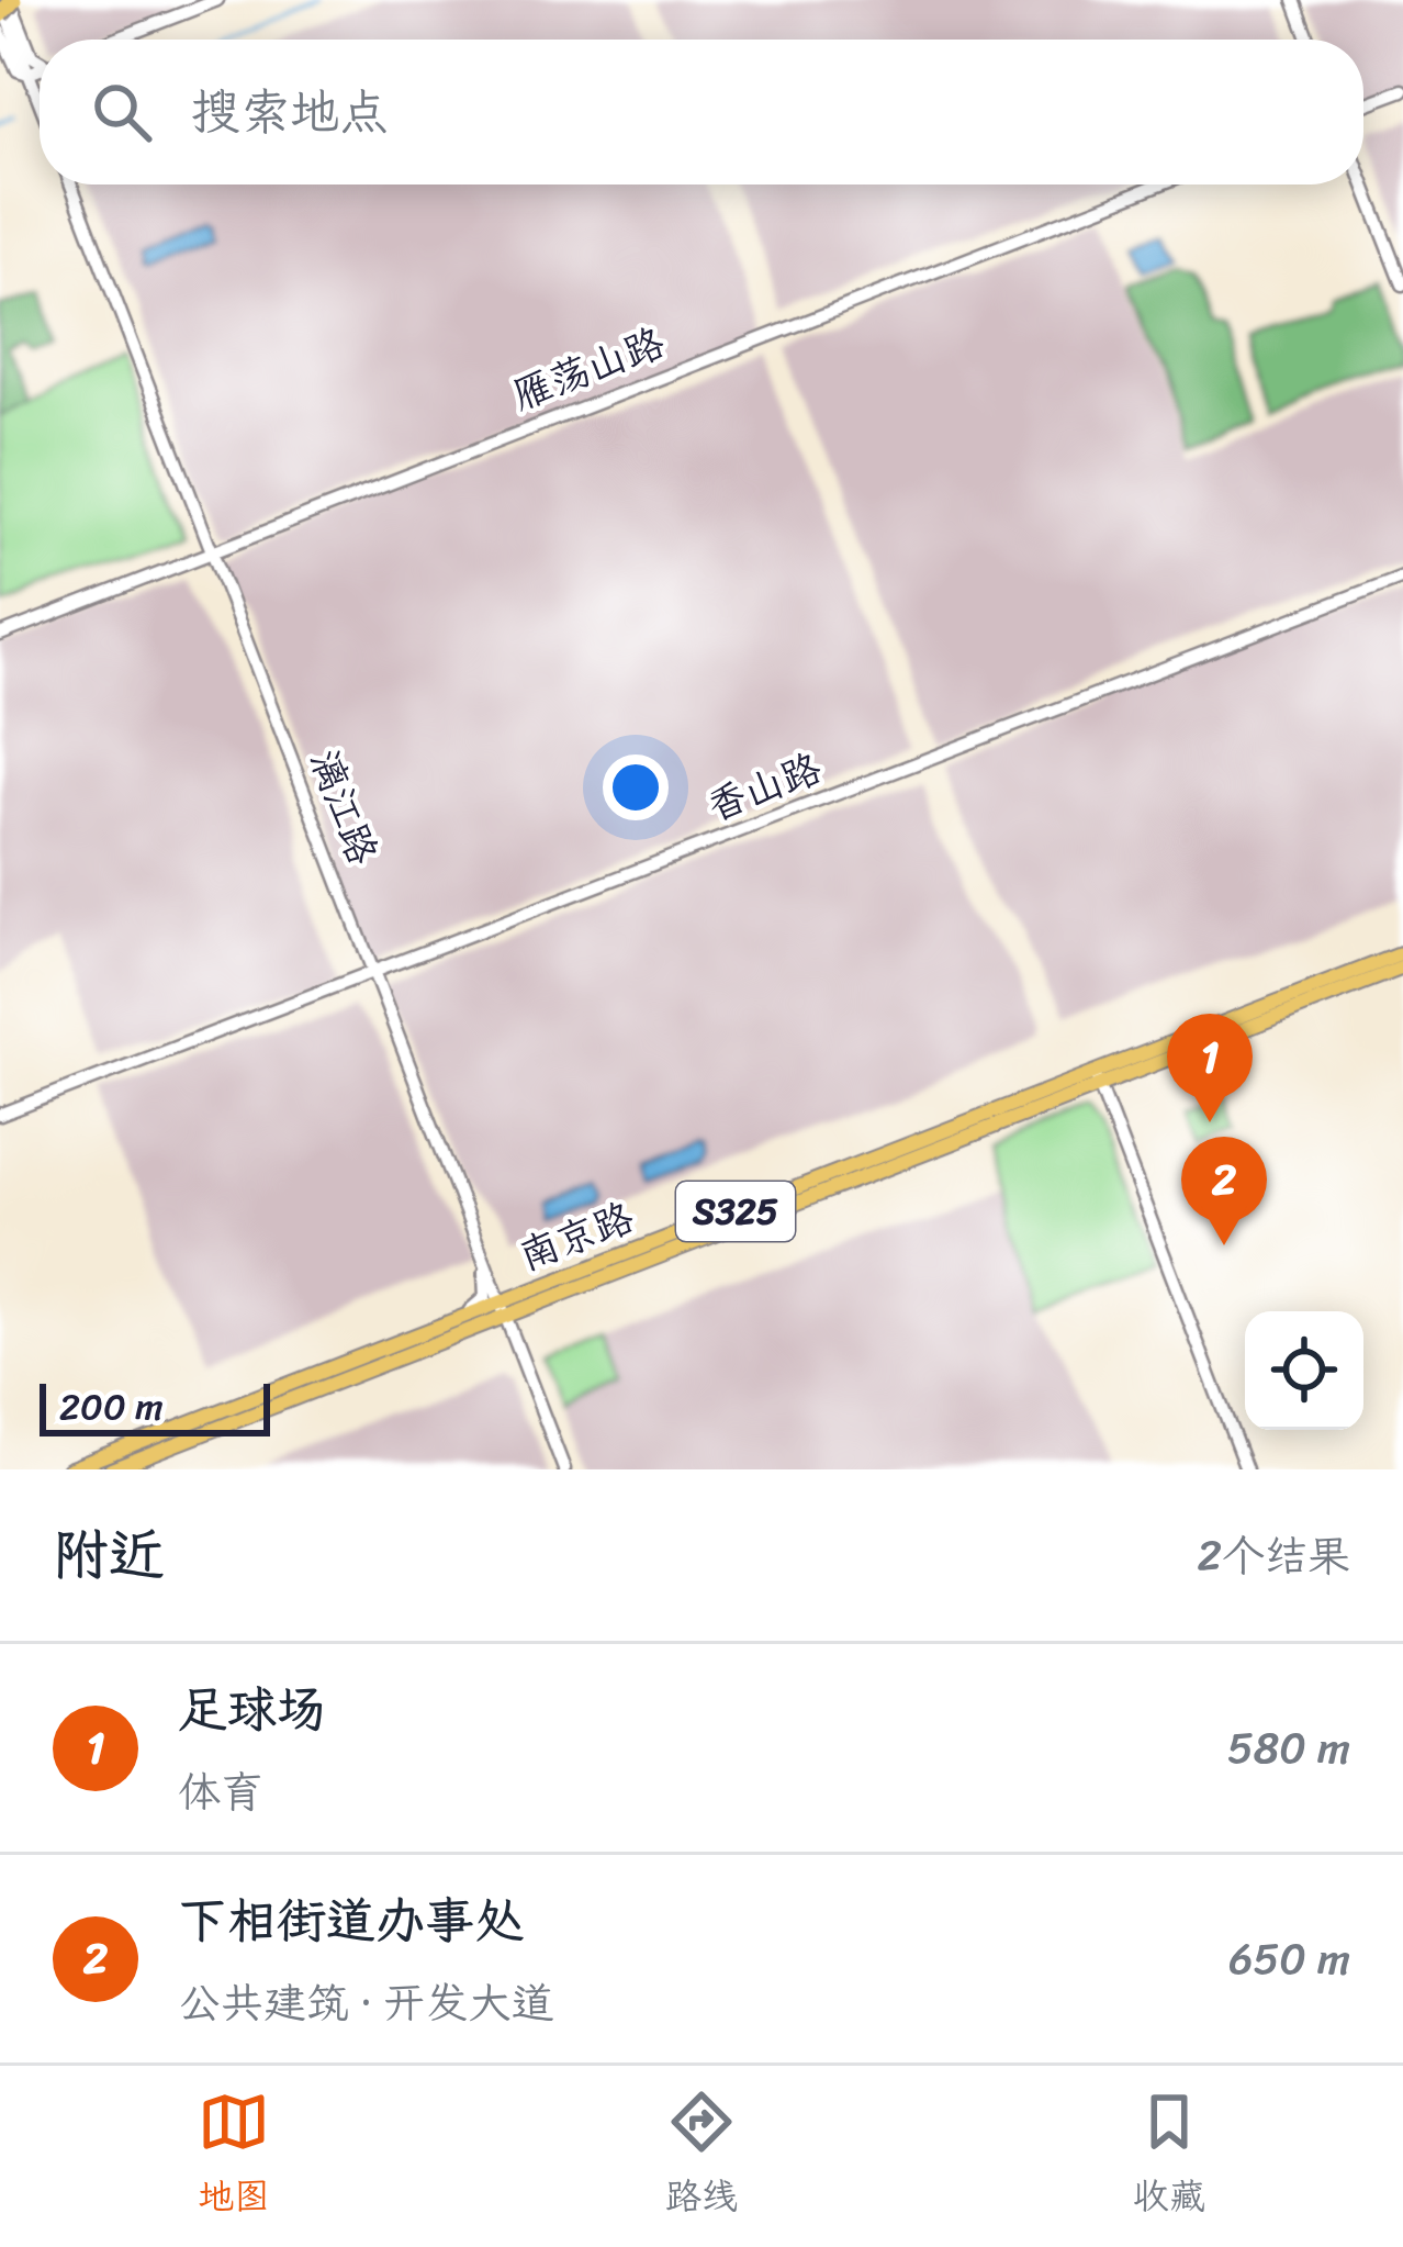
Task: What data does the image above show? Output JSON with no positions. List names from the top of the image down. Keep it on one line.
{"streets":{"main road":["S325","南京路"],"street":["雁荡山路","香山路","漓江路"]},"crossings":[["雁荡山路","漓江路"],["香山路","漓江路"],["漓江路","南京路"]],"scale_bar":"200 m","page":{"search":"搜索地点","pins":["1","2"],"scale":"200 m","heading":["附近","2个结果"],"list":[{"mark":"1","name":"足球场","note":"体育","value":"580 m"},{"mark":"2","name":"下相街道办事处","note":"公共建筑 · 开发大道","value":"650 m"}],"nav":["地图","路线","收藏"]}}
